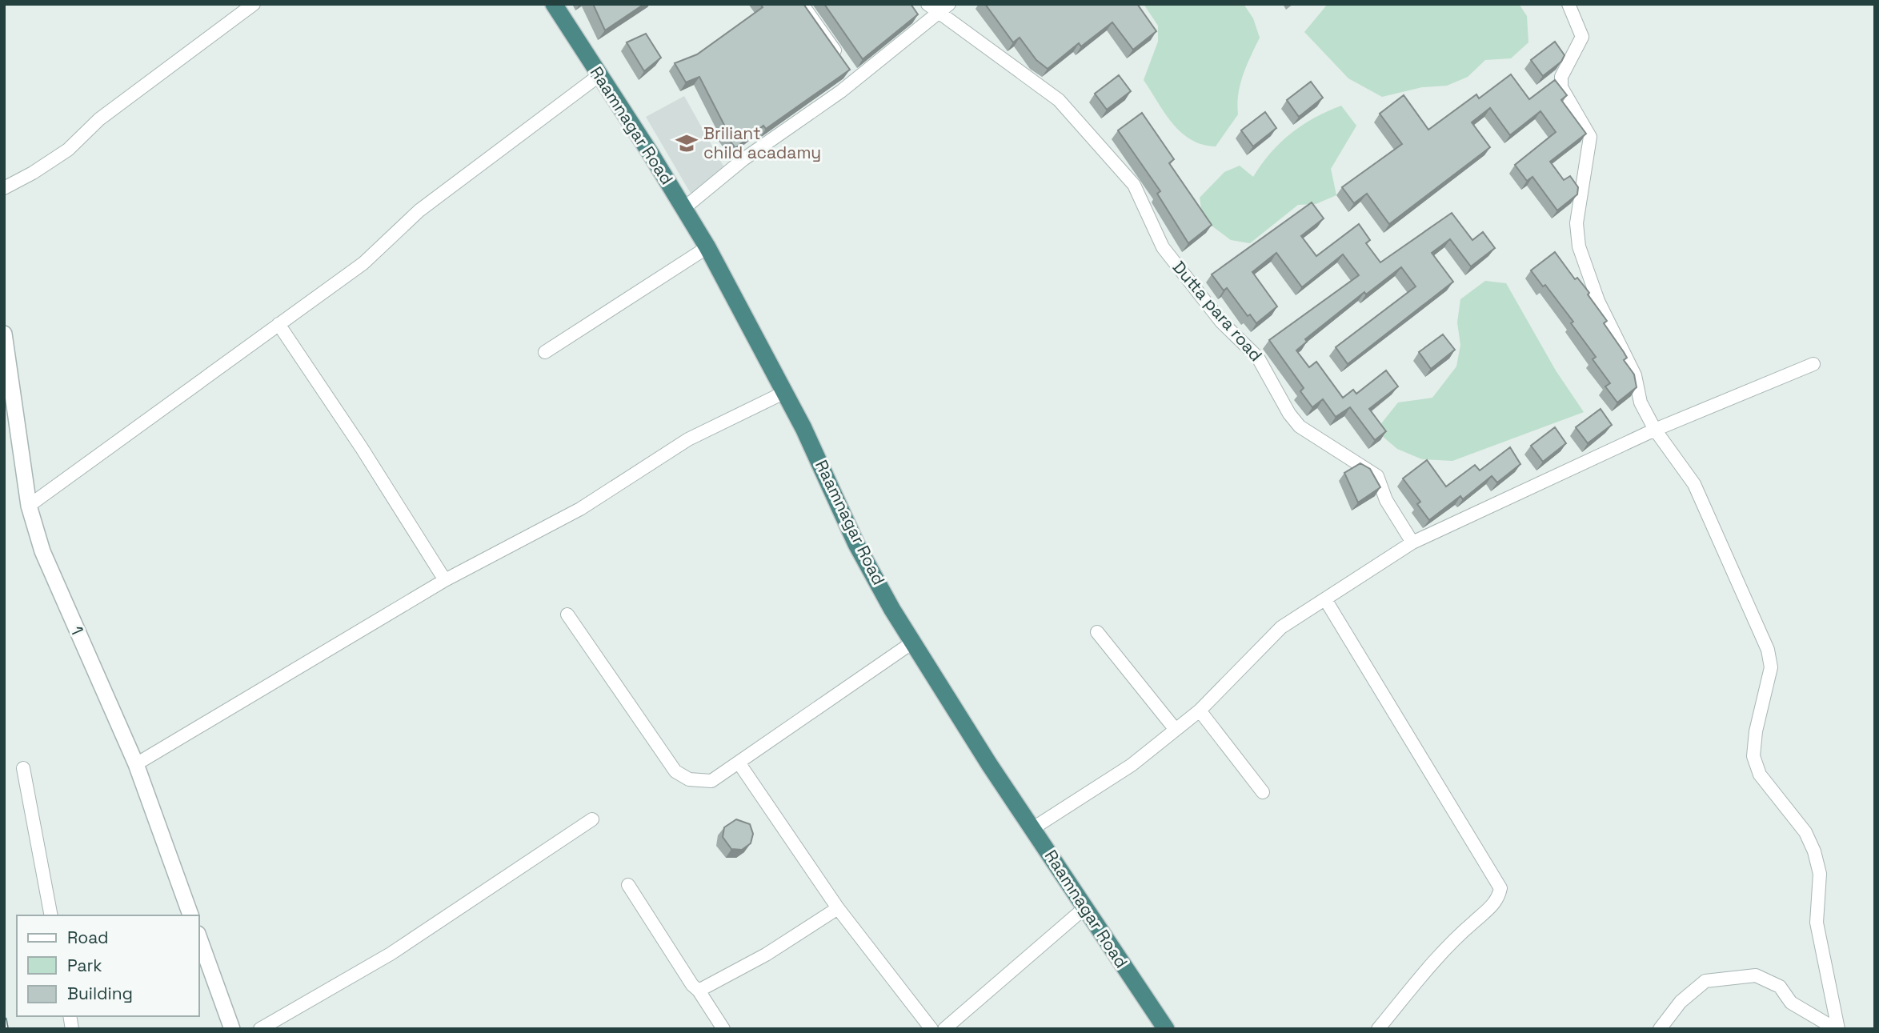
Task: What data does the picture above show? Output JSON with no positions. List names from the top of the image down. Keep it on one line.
{"streets":{"highway":["Raamnagar Road"],"street":["Dutta para road","1"]},"places":{"school or university":["Briliant child acadamy"]},"legend":["Road","Park","Building"]}
